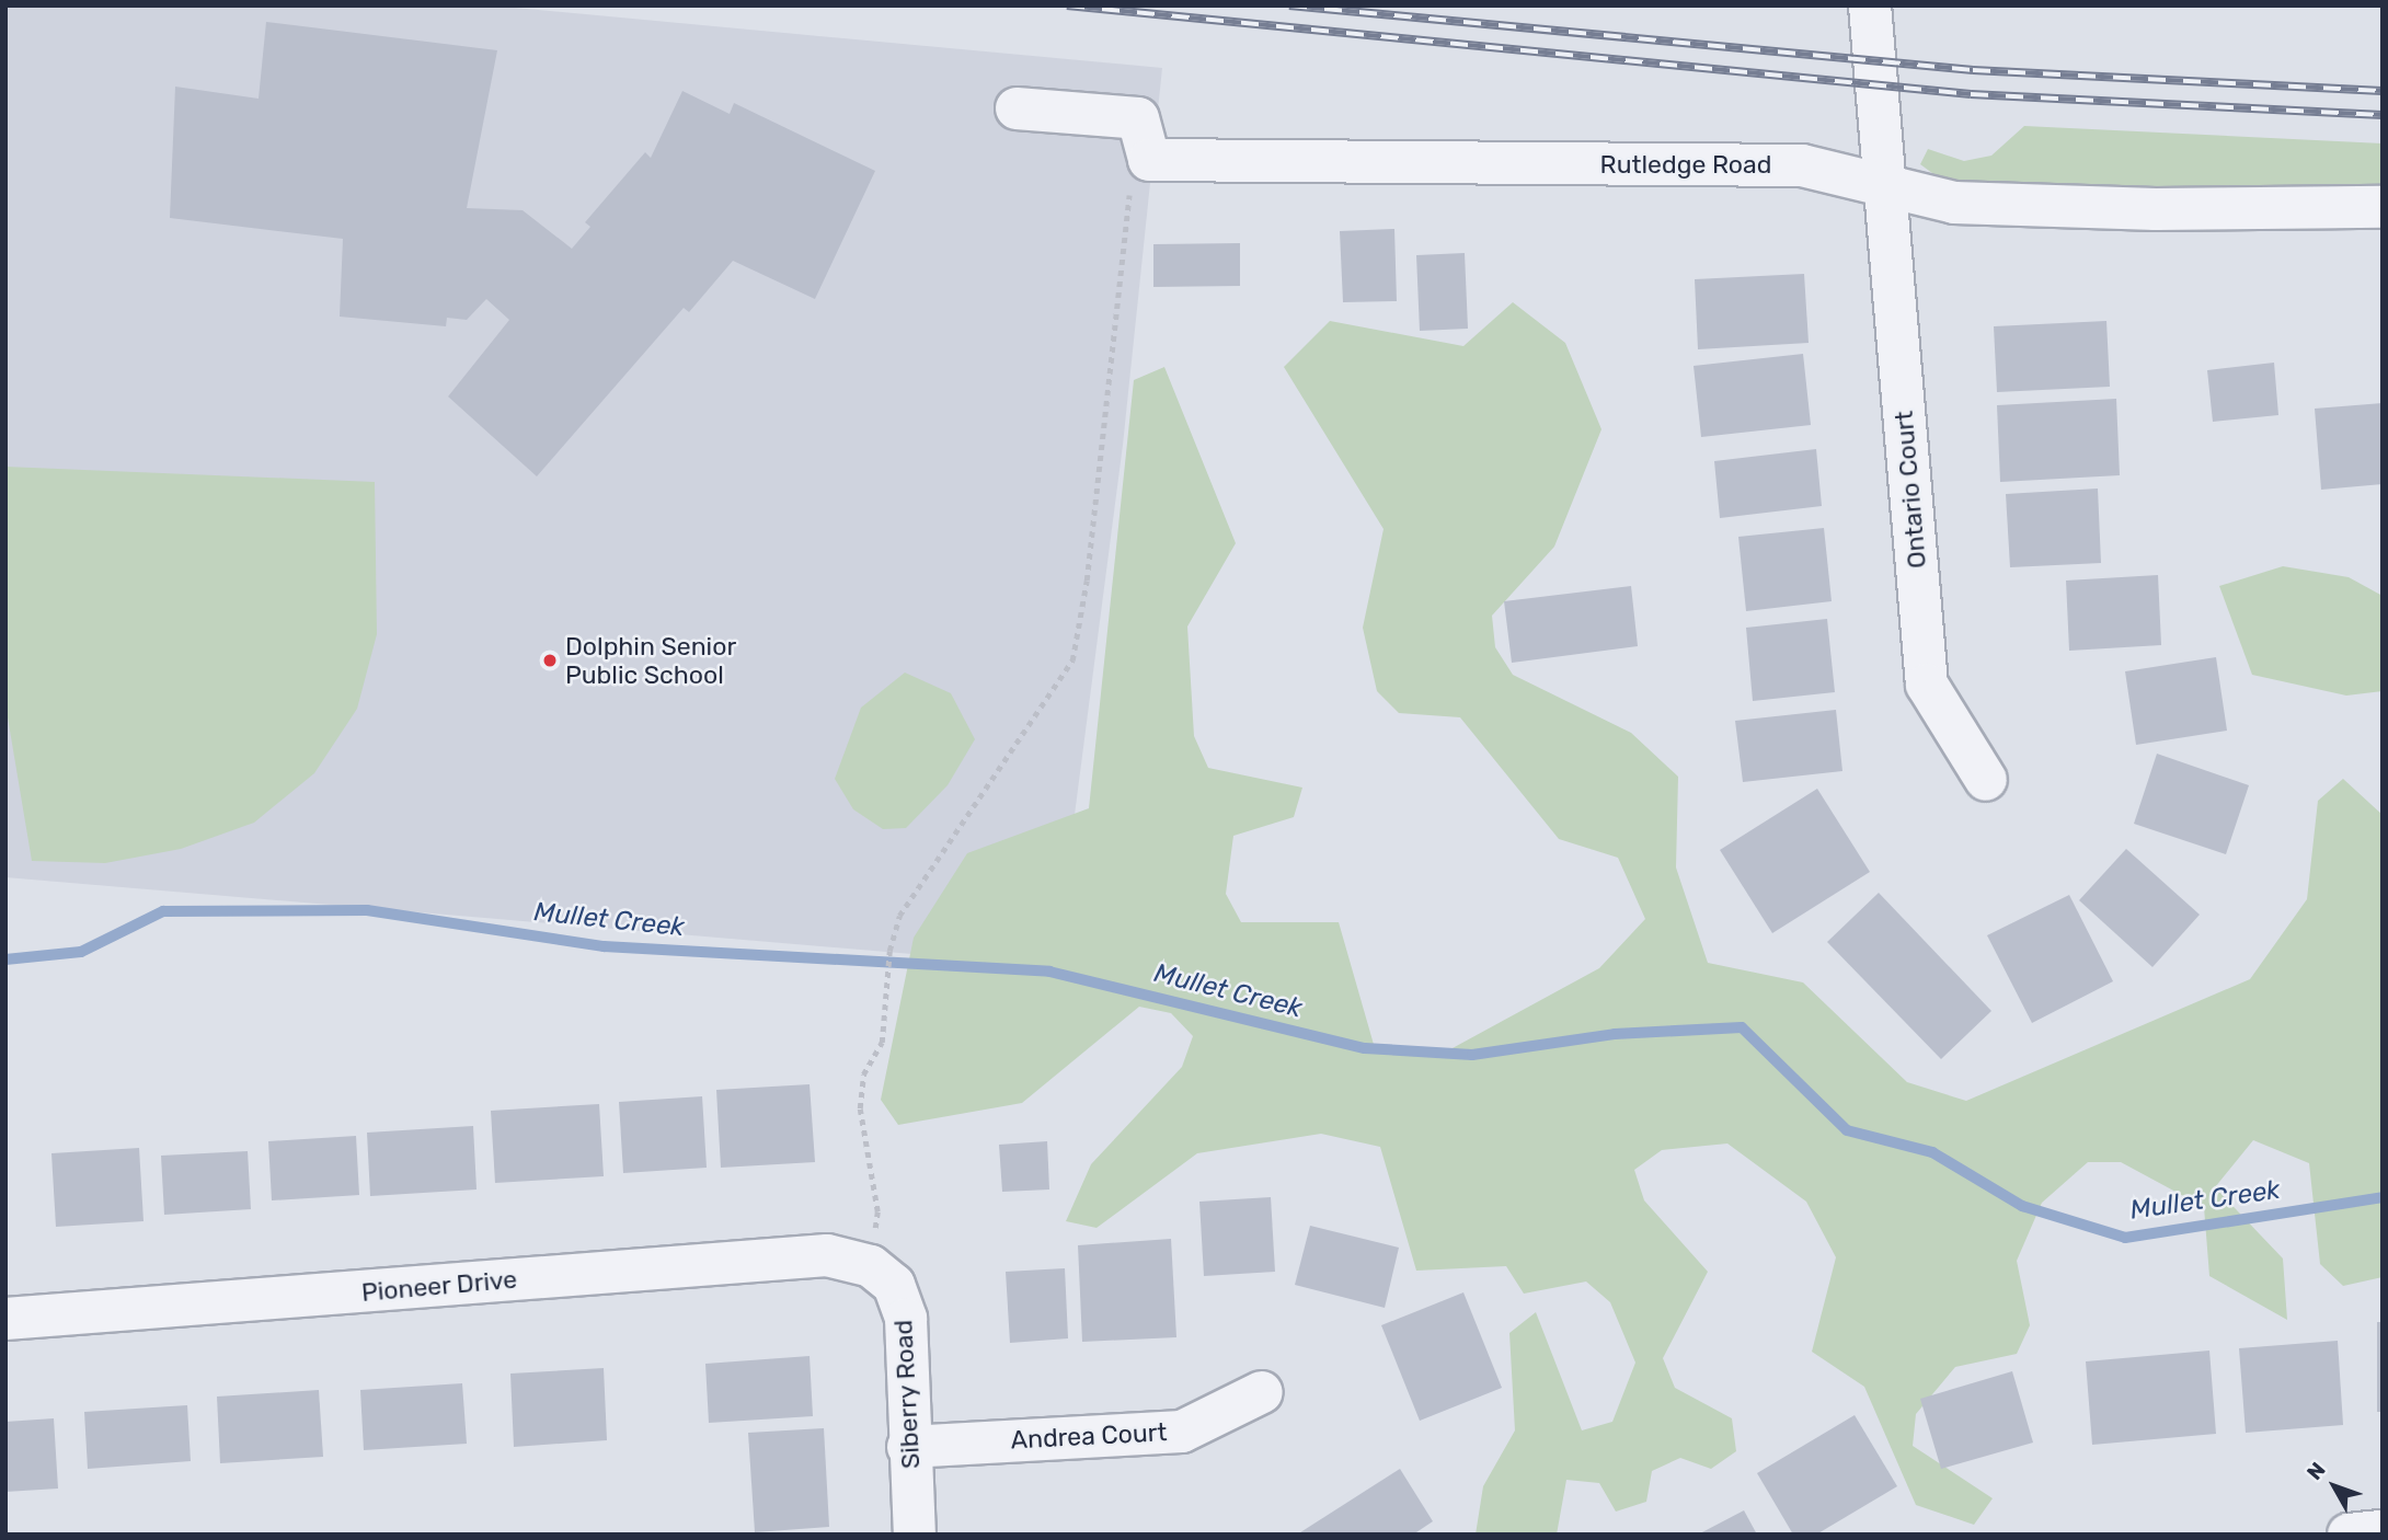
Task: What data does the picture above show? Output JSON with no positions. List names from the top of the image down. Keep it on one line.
{"streets":{"street":["Rutledge Road","Ontario Court","Pioneer Drive","Siberry Road","Andrea Court"]},"crossings":[["Rutledge Road","Ontario Court"],["Pioneer Drive","Siberry Road"],["Siberry Road","Andrea Court"]],"water":["Mullet Creek"],"places":["Dolphin Senior Public School"],"north":"top left"}
